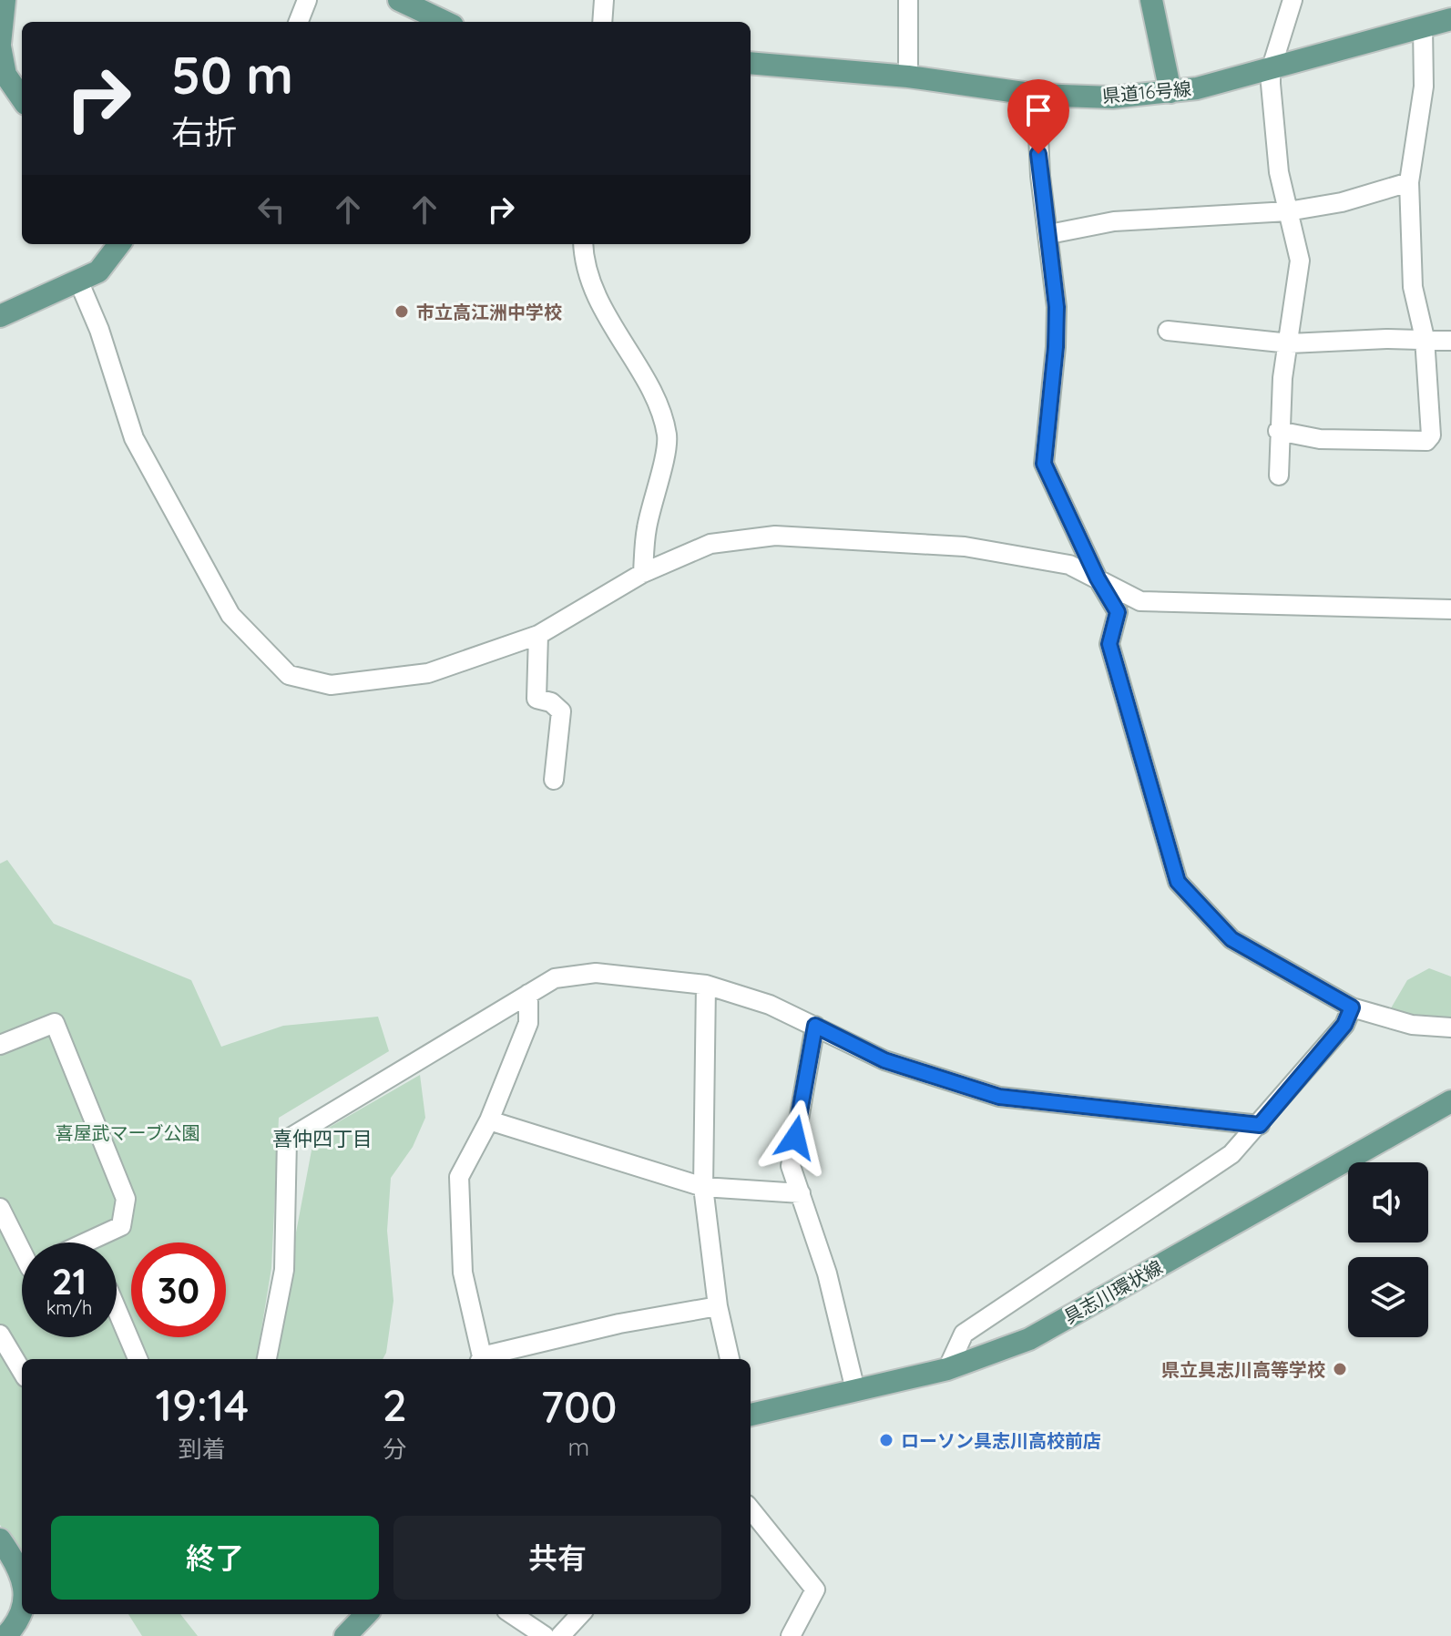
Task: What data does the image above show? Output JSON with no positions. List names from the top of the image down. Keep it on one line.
{"streets":{"main road":["県道16号線","具志川環状線"]},"districts":["喜仲四丁目"],"parks":["喜屋武マーブ公園"],"places":["市立高江洲中学校","県立具志川高等学校","ローソン具志川高校前店"],"page":{"turn":["50 m","右折"],"speed":"21 km/h","limit":"30","eta":["19:14","到着","2","分","700","m"],"buttons":["終了","共有"]}}
